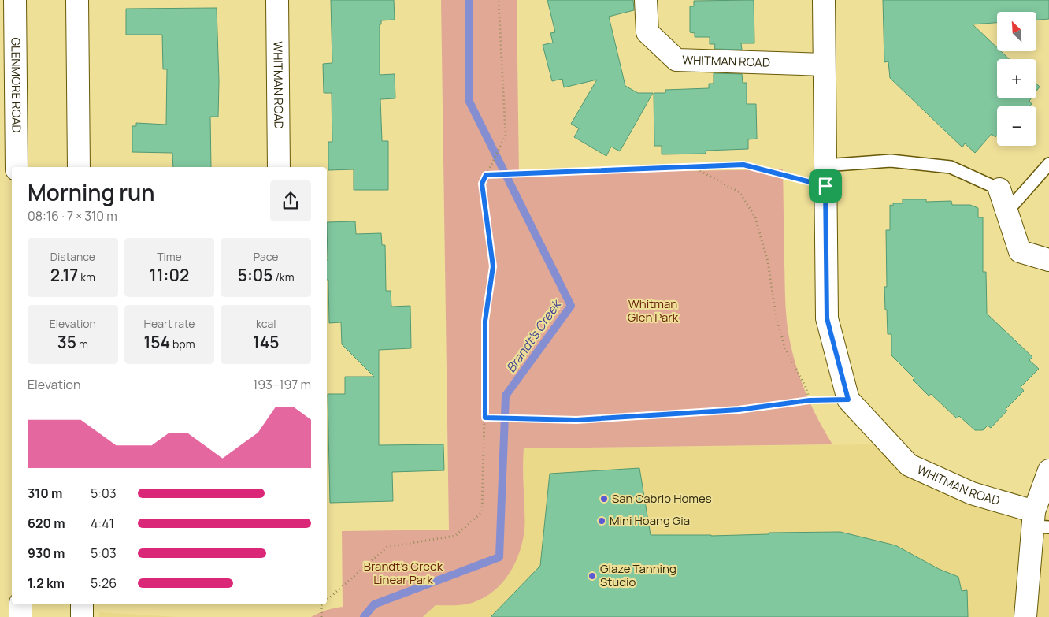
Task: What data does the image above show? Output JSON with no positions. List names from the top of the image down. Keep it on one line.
{"streets":{"street":["WHITMAN ROAD","GLENMORE ROAD"]},"water":["Brandt's Creek"],"parks":["Whitman Glen Park","Brandt's Creek Linear Park"],"places":["San Cabrio Homes","Mini Hoang Gia","Glaze Tanning Studio"],"north":"top left","page":{"map_buttons":["+","−"],"heading":["Morning run","08:16 · 7 × 310 m"],"stats":[["Distance","2.17 km"],["Time","11:02"],["Pace","5:05 /km"],["Elevation","35 m"],["Heart rate","154 bpm"],["kcal","145"]],"chart":["Elevation","193–197 m"],"list":[{"name":"310 m","note":"5:03"},{"name":"620 m","note":"4:41"},{"name":"930 m","note":"5:03"},{"name":"1.2 km","note":"5:26"}]}}
